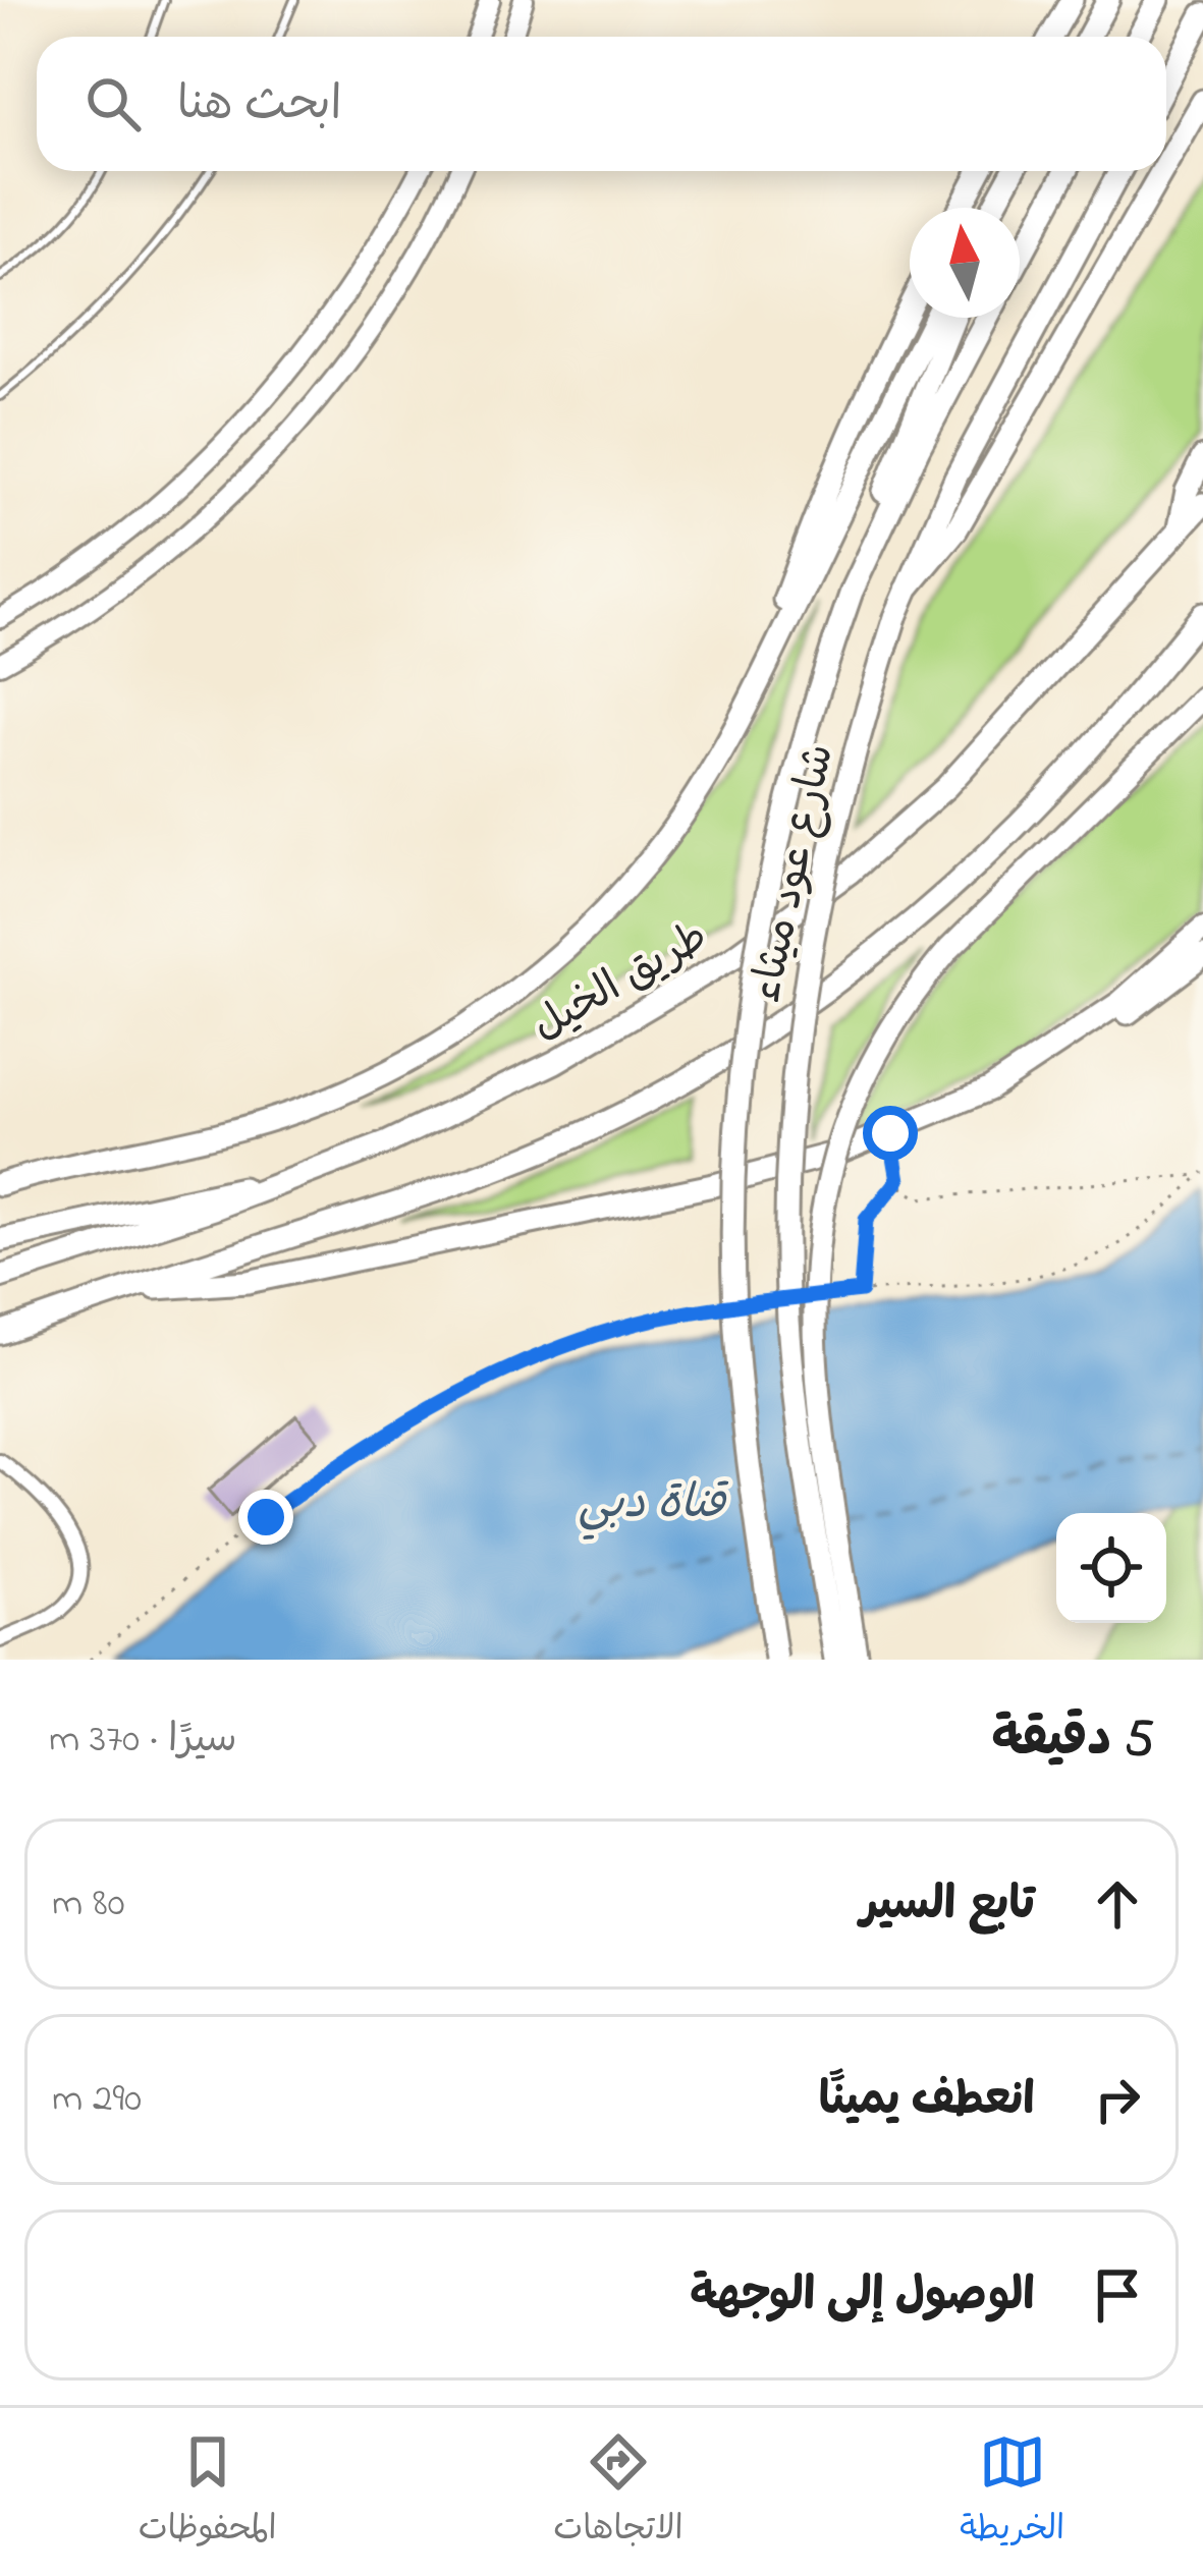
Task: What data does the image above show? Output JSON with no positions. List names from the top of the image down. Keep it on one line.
{"streets":{"highway":["شارع عود ميثاء","طريق الخيل"]},"water":["قناة دبي"],"north":"top","page":{"search":"ابحث هنا","heading":["5 دقيقة","سيرًا · 370 m"],"list":[["تابع السير","80 m"],["انعطف يمينًا","290 m"],"الوصول إلى الوجهة"],"nav":["الخريطة","الاتجاهات","المحفوظات"]}}
